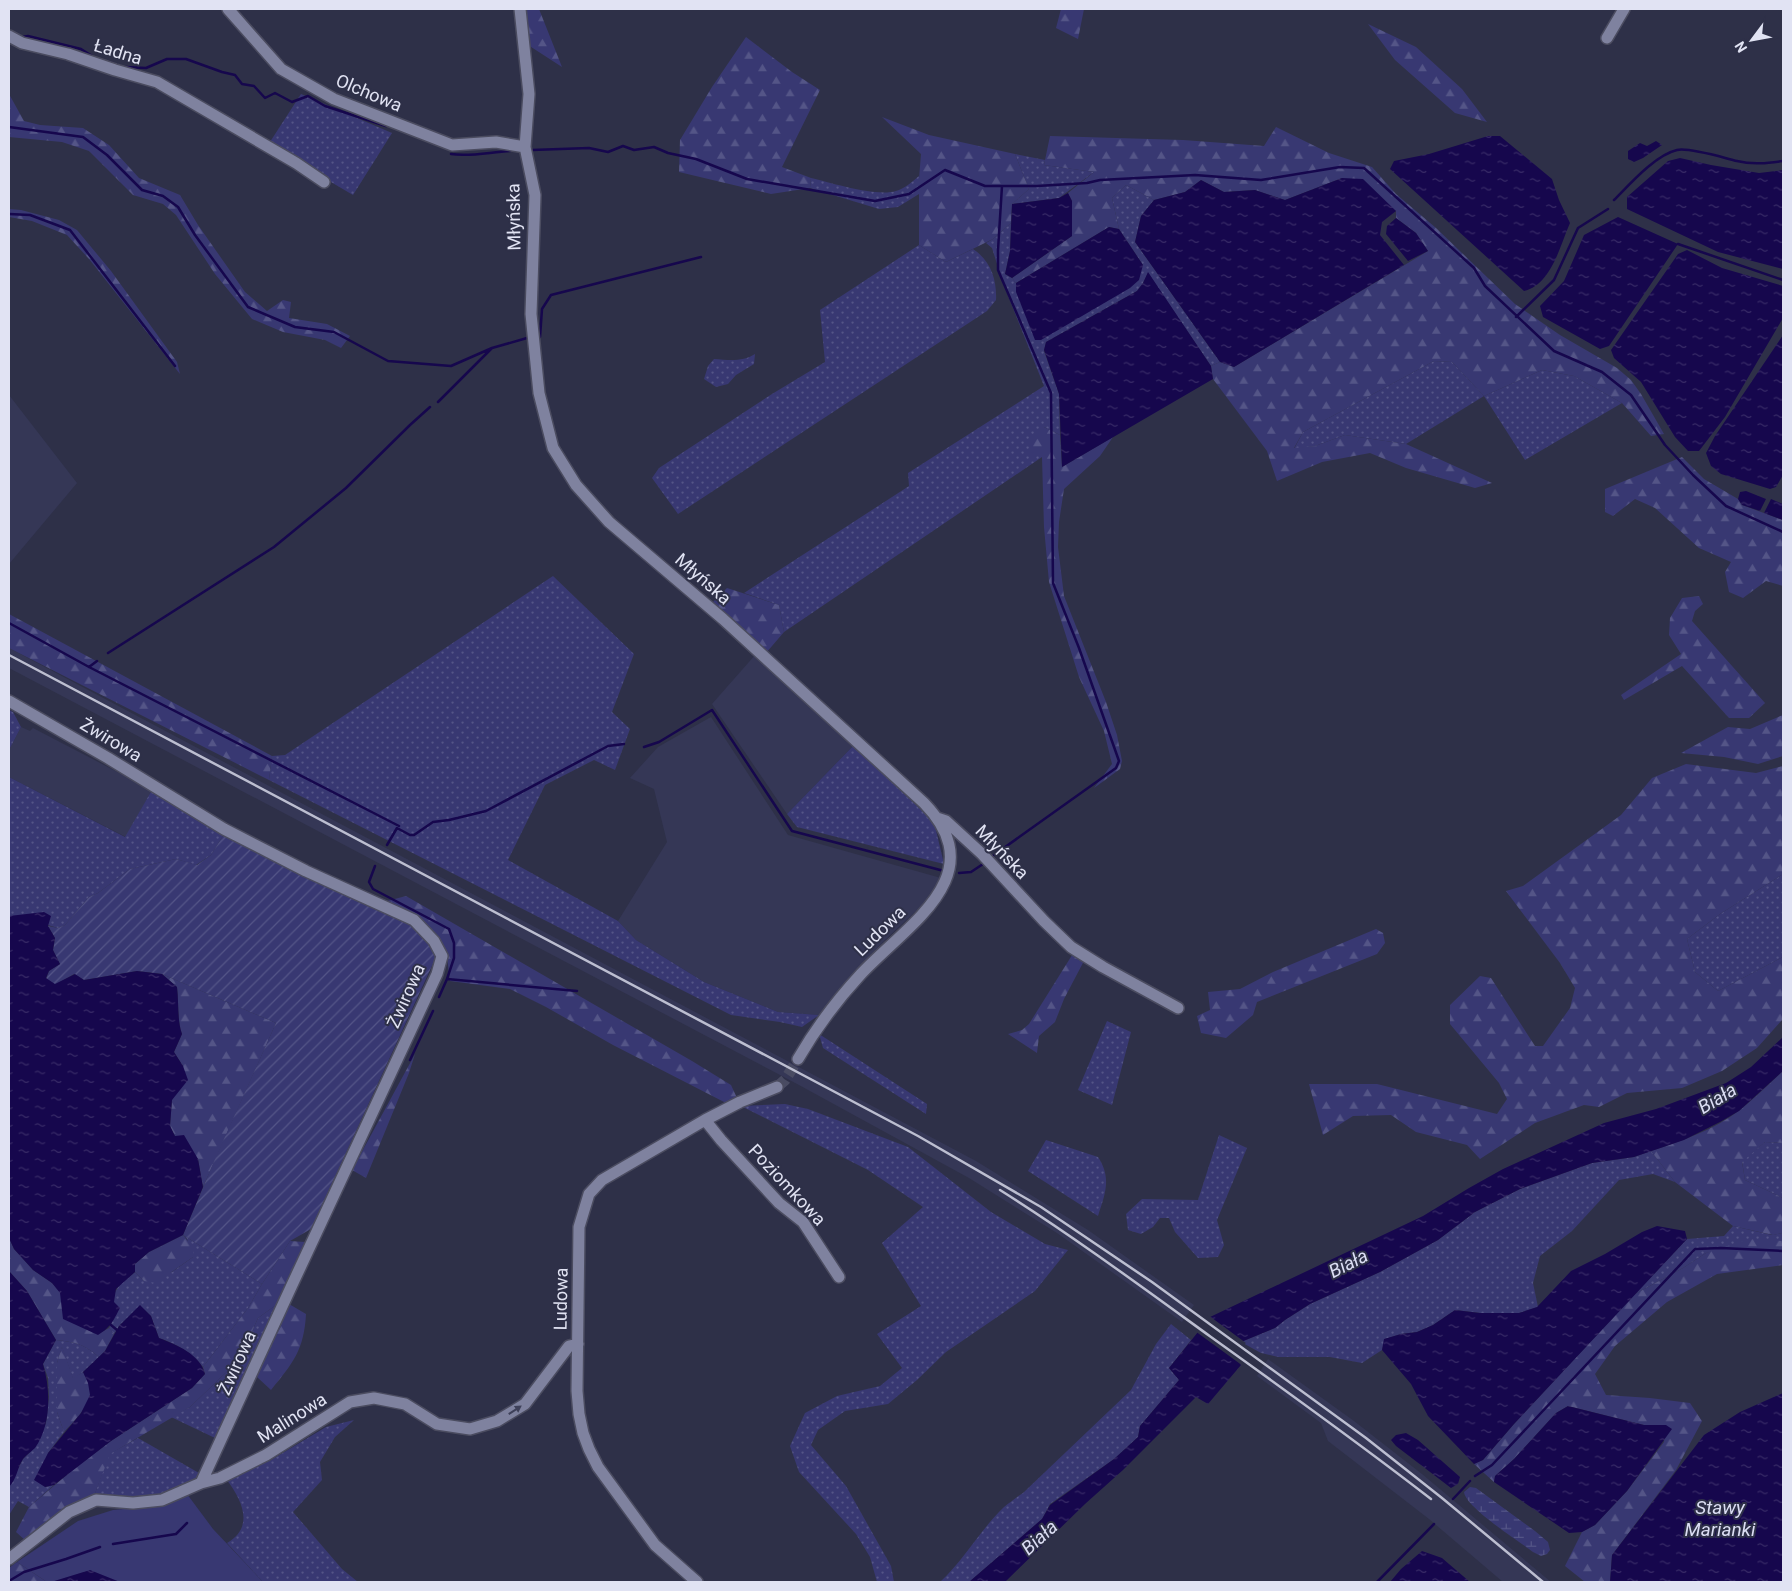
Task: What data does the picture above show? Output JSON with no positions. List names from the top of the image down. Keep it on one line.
{"streets":{"street":["Ładna","Olchowa","Młyńska","Żwirowa","Ludowa","Poziomkowa","Malinowa"]},"crossings":[["Olchowa","Młyńska"],["Młyńska","Ludowa"],["Żwirowa","Malinowa"],["Ludowa","Poziomkowa"],["Ludowa","Malinowa"]],"one_way":["Malinowa"],"water":["Biała","Stawy Marianki"],"north":"bottom left"}
